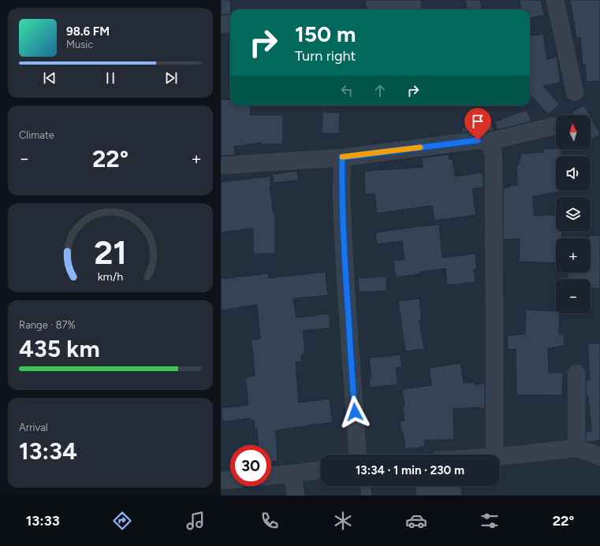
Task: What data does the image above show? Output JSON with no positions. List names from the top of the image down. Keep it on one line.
{"north":"top","page":{"turn":["150 m","Turn right"],"song":["98.6 FM","Music"],"tile":["Climate",["Range · 87%","435 km"],["Arrival","13:34"]],"map_buttons":["+","−"],"heat":["−","22°","+"],"limit":"30","trip":"13:34 · 1 min · 230 m","tabs":["13:33","22°"],"gauge":["21","km/h"]}}
